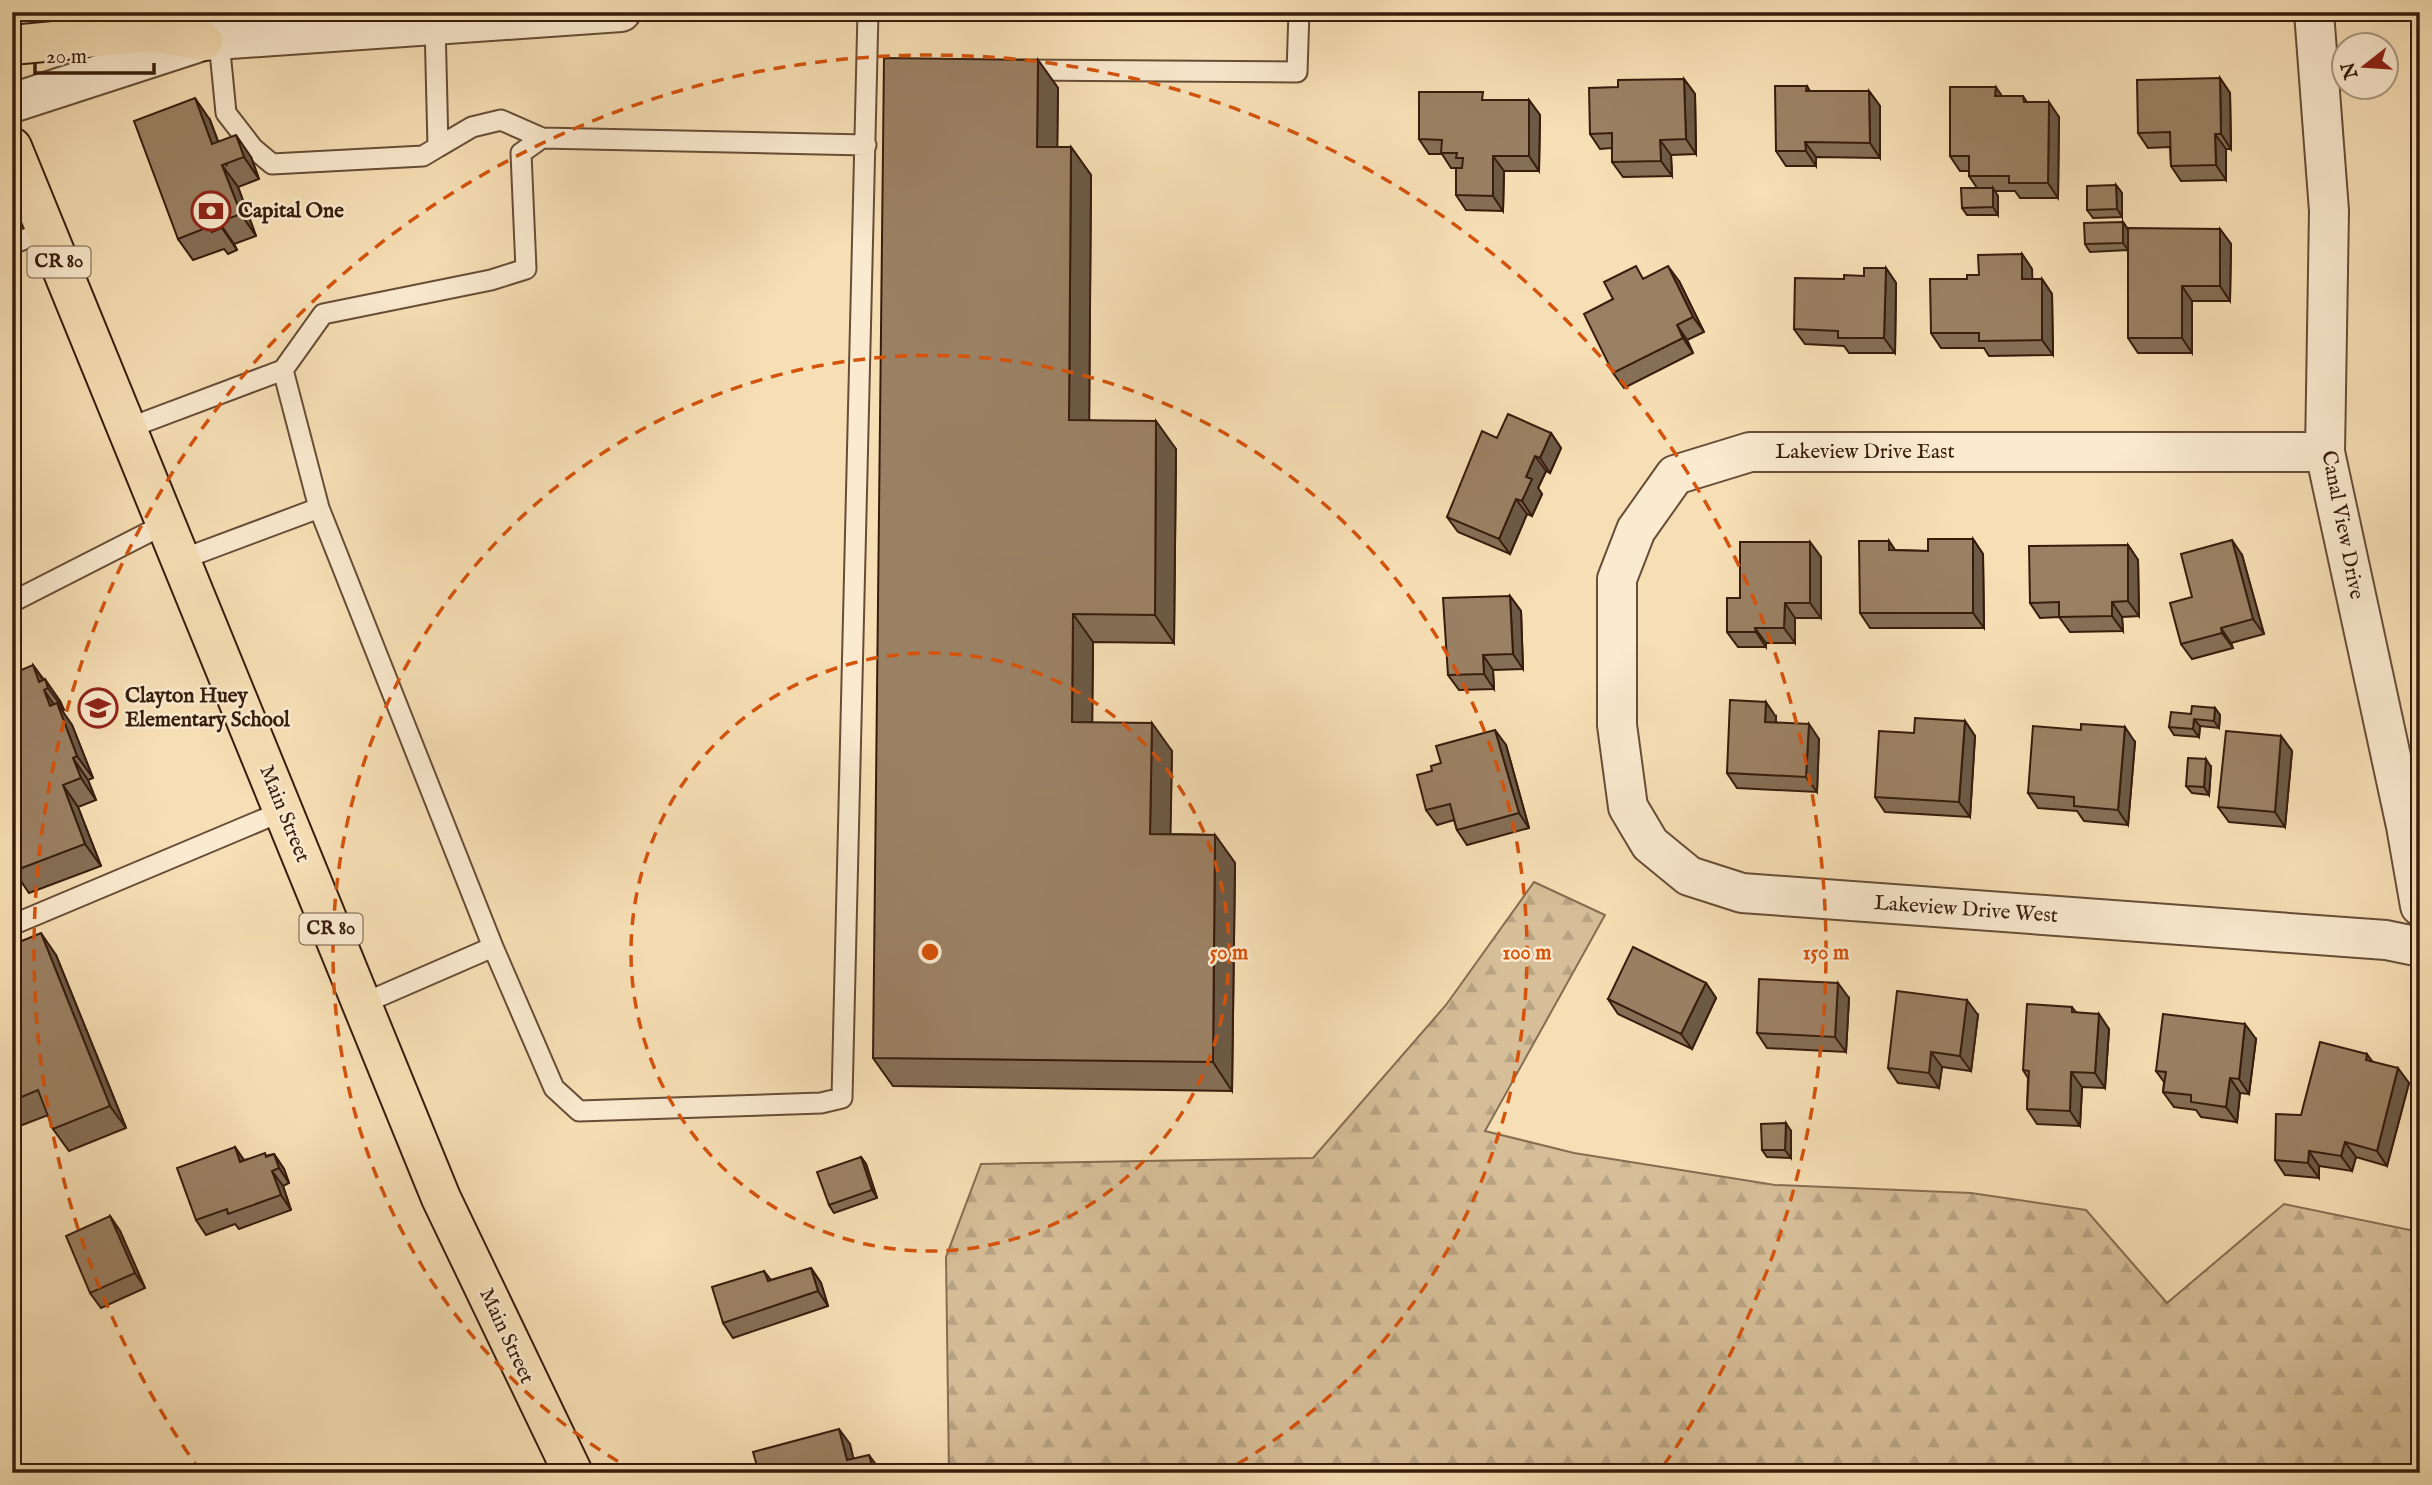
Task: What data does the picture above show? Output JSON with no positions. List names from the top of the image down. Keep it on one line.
{"streets":{"main road":["CR 80","Main Street"],"street":["Lakeview Drive East","Canal View Drive","Lakeview Drive West"]},"crossings":[["Lakeview Drive East","Canal View Drive"],["Lakeview Drive East","Lakeview Drive West"]],"places":{"bank":["Capital One"],"school or university":["Clayton Huey Elementary School"]},"scale_bar":"20 m","north":"left","rings":["50 m","100 m","150 m"]}
